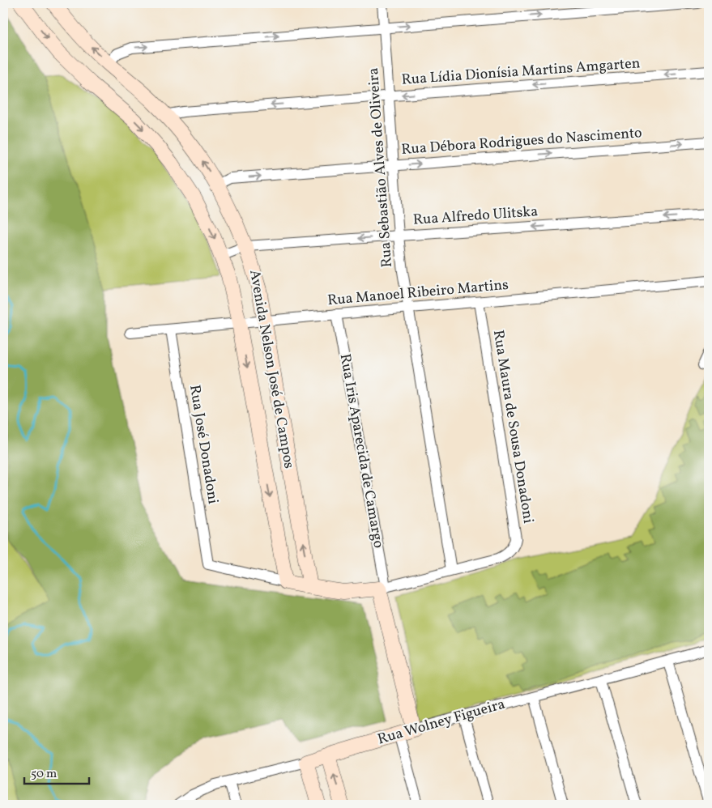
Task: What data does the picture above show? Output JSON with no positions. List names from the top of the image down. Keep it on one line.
{"streets":{"street":["Rua Lídia Dionísia Martins Amgarten","Rua Débora Rodrigues do Nascimento","Rua Sebastião Alves de Oliveira","Rua Alfredo Ulitska","Rua Manoel Ribeiro Martins","Avenida Nelson José de Campos","Rua Maura de Sousa Donadoni","Rua José Donadoni","Rua Iris Aparecida de Camargo","Rua Wolney Figueira"]},"crossings":[["Rua Lídia Dionísia Martins Amgarten","Rua Sebastião Alves de Oliveira"],["Rua Lídia Dionísia Martins Amgarten","Avenida Nelson José de Campos"],["Rua Débora Rodrigues do Nascimento","Rua Sebastião Alves de Oliveira"],["Rua Débora Rodrigues do Nascimento","Avenida Nelson José de Campos"],["Rua Sebastião Alves de Oliveira","Rua Alfredo Ulitska"],["Rua Sebastião Alves de Oliveira","Rua Manoel Ribeiro Martins"],["Rua Sebastião Alves de Oliveira","Rua Maura de Sousa Donadoni"],["Rua Alfredo Ulitska","Avenida Nelson José de Campos"],["Rua Manoel Ribeiro Martins","Avenida Nelson José de Campos"],["Rua Manoel Ribeiro Martins","Rua Maura de Sousa Donadoni"],["Rua Manoel Ribeiro Martins","Rua José Donadoni"],["Rua Manoel Ribeiro Martins","Rua Iris Aparecida de Camargo"],["Avenida Nelson José de Campos","Rua José Donadoni"],["Rua Iris Aparecida de Camargo","Rua Wolney Figueira"]],"one_way":["Rua Débora Rodrigues do Nascimento","Rua Alfredo Ulitska"],"scale_bar":"50 m"}
